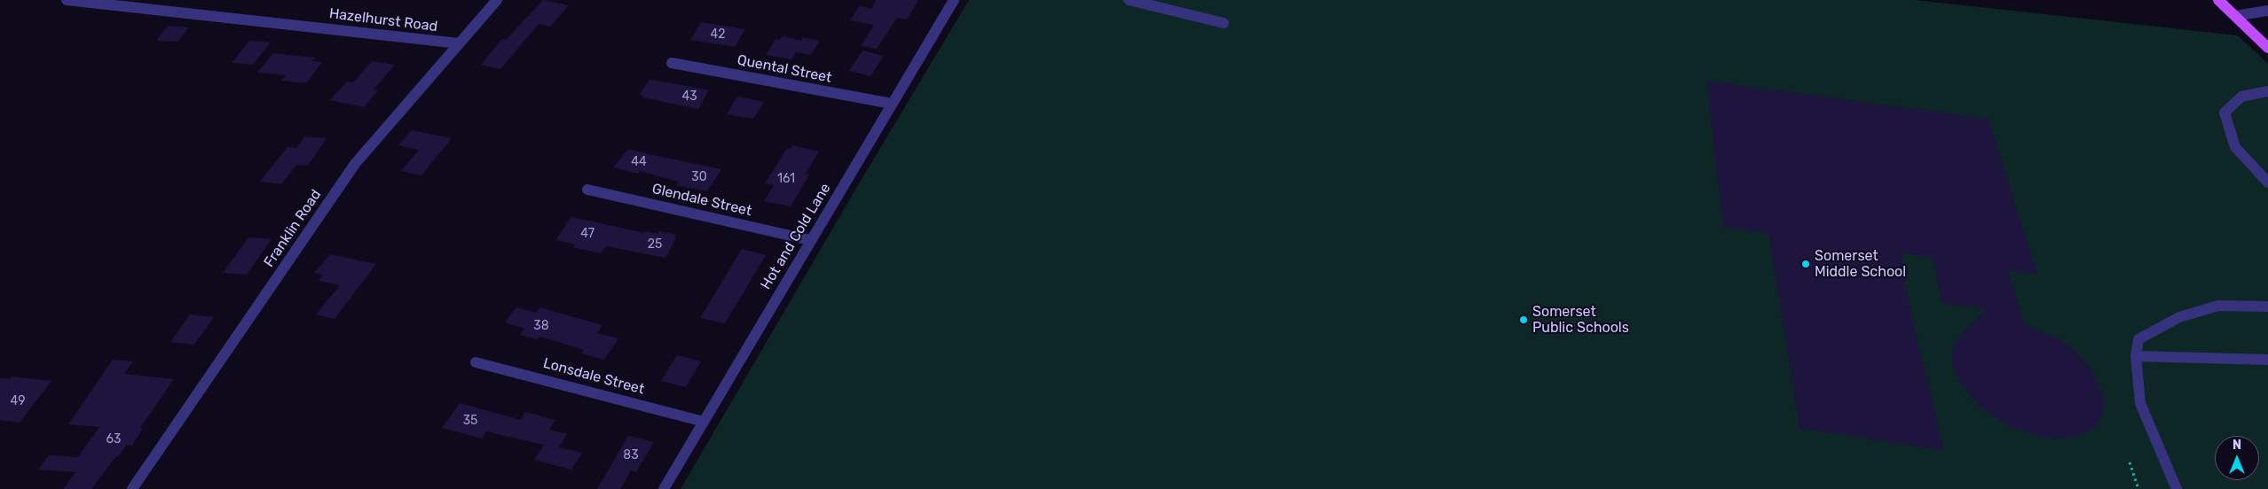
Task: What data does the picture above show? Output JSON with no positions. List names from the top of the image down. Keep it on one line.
{"streets":{"street":["Hazelhurst Road","Quental Street","Glendale Street","Franklin Road","Hot and Cold Lane","Lonsdale Street"]},"crossings":[["Hazelhurst Road","Franklin Road"],["Quental Street","Hot and Cold Lane"],["Glendale Street","Hot and Cold Lane"],["Hot and Cold Lane","Lonsdale Street"]],"places":["Somerset Middle School","Somerset Public Schools"],"house_numbers":["42","43","44","30","161","47","25","38","49","35","63","83"],"north":"top"}
